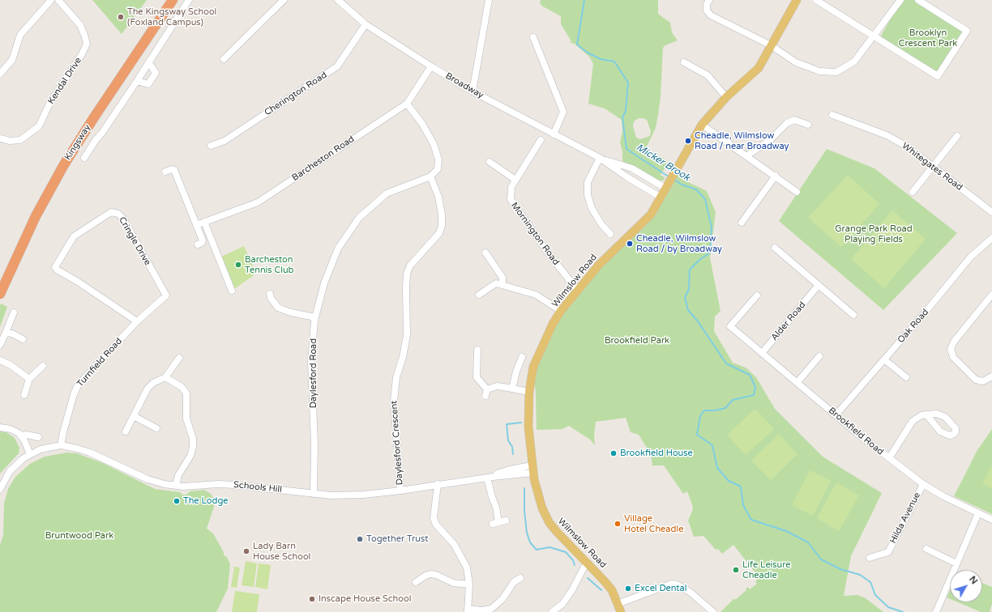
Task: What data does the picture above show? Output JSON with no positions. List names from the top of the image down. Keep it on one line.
{"streets":{"highway":["Kingsway"],"main road":["Wilmslow Road"],"street":["Kendal Drive","Broadway","Cherington Road","Barcheston Road","Whitegates Road","Mornington Road","Cringle Drive","Alder Road","Oak Road","Turnfield Road","Daylesford Road","Brookfield Road","Daylesford Crescent","Schools Hill","Hilda Avenue"]},"crossings":[["Broadway","Cherington Road"],["Broadway","Barcheston Road"],["Broadway","Wilmslow Road"],["Mornington Road","Wilmslow Road"],["Cringle Drive","Turnfield Road"],["Wilmslow Road","Schools Hill"],["Alder Road","Brookfield Road"],["Oak Road","Brookfield Road"],["Turnfield Road","Schools Hill"],["Daylesford Road","Daylesford Crescent"],["Daylesford Road","Schools Hill"],["Brookfield Road","Hilda Avenue"],["Daylesford Crescent","Schools Hill"]],"water":["Micker Brook"],"parks":["Brooklyn Crescent Park","Grange Park Road Playing Fields","Brookfield Park","Bruntwood Park"],"places":["The Kingsway School (Foxland Campus)","Cheadle, Wilmslow Road / near Broadway","Cheadle, Wilmslow Road / by Broadway","Barcheston Tennis Club","Brookfield House","The Lodge","Village Hotel Cheadle","Together Trust","Lady Barn House School","Life Leisure Cheadle","Excel Dental","Inscape House School"],"north":"top right"}
